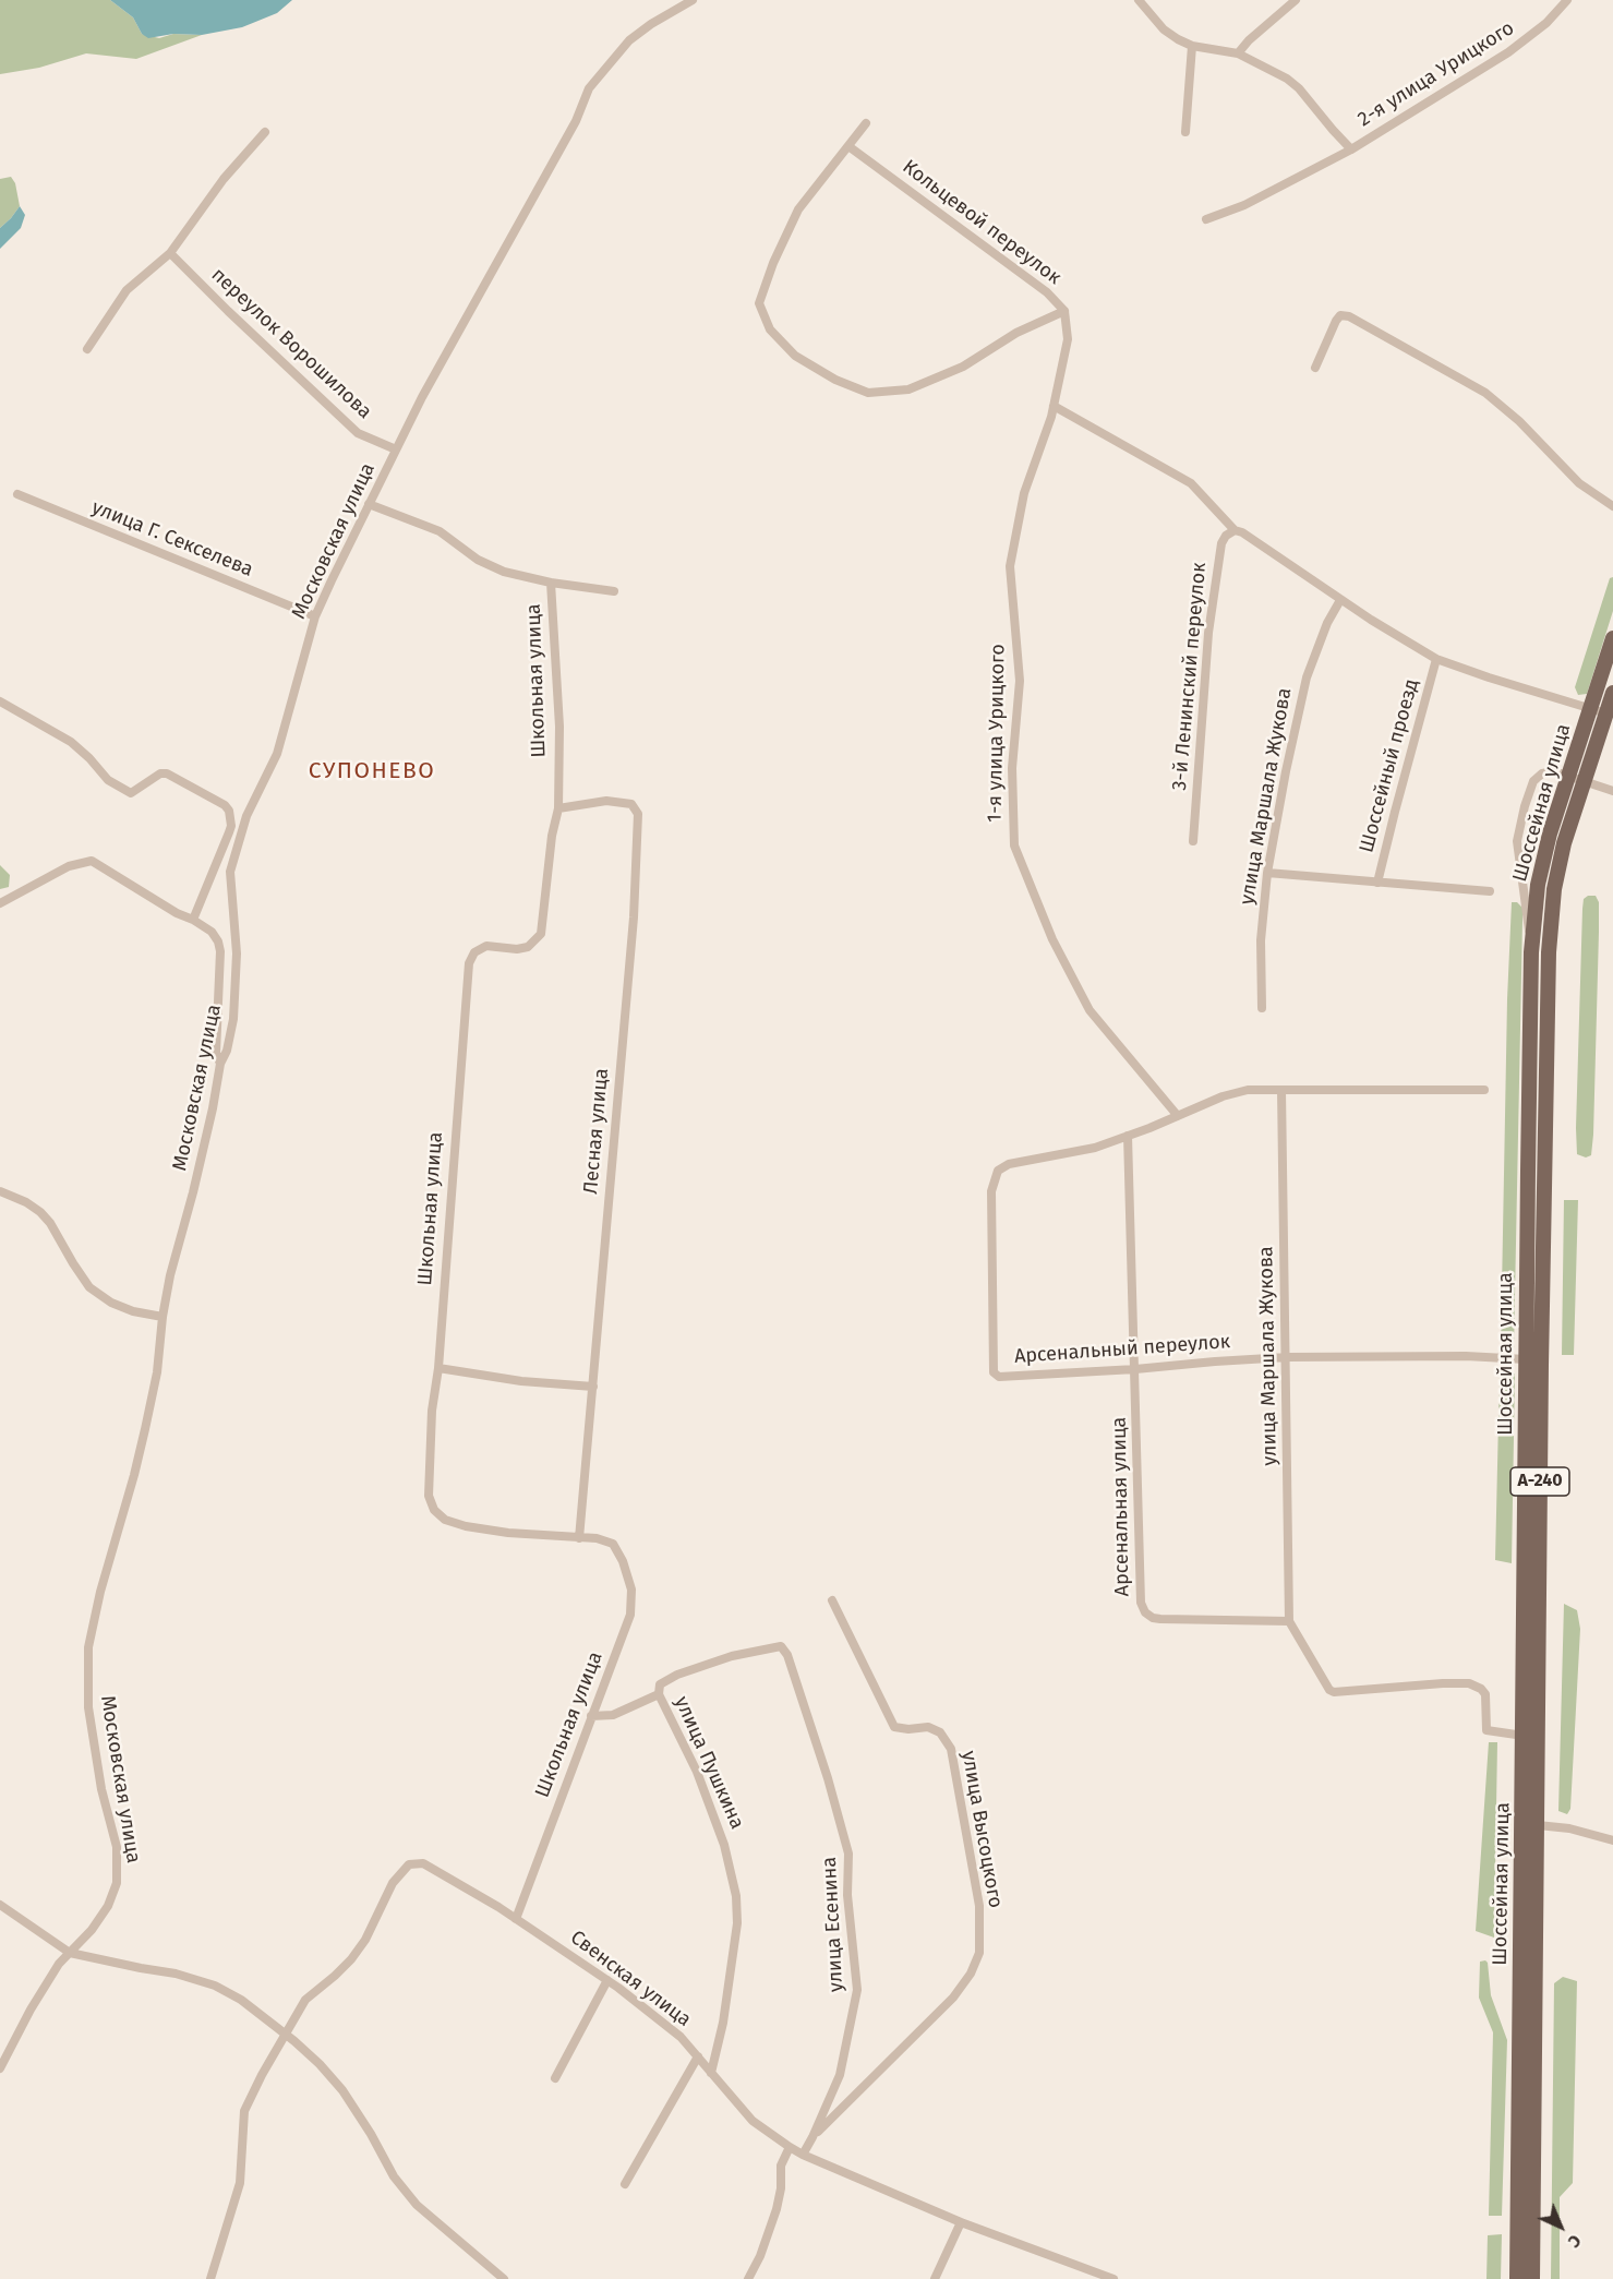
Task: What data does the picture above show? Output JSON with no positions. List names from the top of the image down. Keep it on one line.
{"streets":{"main road":["Шоссейная улица","А-240"],"street":["2-я улица Урицкого","Кольцевой переулок","переулок Ворошилова","улица Г. Секселева","Московская улица","3-й Ленинский переулок","Школьная улица","1-я улица Урицкого","Шоссейный проезд","улица Маршала Жукова","Лесная улица","Арсенальный переулок","Арсенальная улица","улица Пушкина","улица Высоцкого","улица Есенина","Свенская улица"]},"crossings":[["Кольцевой переулок","1-я улица Урицкого"],["переулок Ворошилова","Московская улица"],["улица Г. Секселева","Московская улица"],["Московская улица","Школьная улица"],["Школьная улица","Лесная улица"],["Школьная улица","улица Пушкина"],["Школьная улица","Свенская улица"],["1-я улица Урицкого","Арсенальный переулок"],["улица Маршала Жукова","Арсенальный переулок"],["улица Маршала Жукова","Арсенальная улица"],["Шоссейная улица","Арсенальный переулок"],["Арсенальный переулок","Арсенальная улица"],["улица Пушкина","улица Есенина"],["улица Пушкина","Свенская улица"],["улица Высоцкого","улица Есенина"],["улица Есенина","Свенская улица"]],"districts":["СУПОНЕВО"],"north":"bottom right"}
